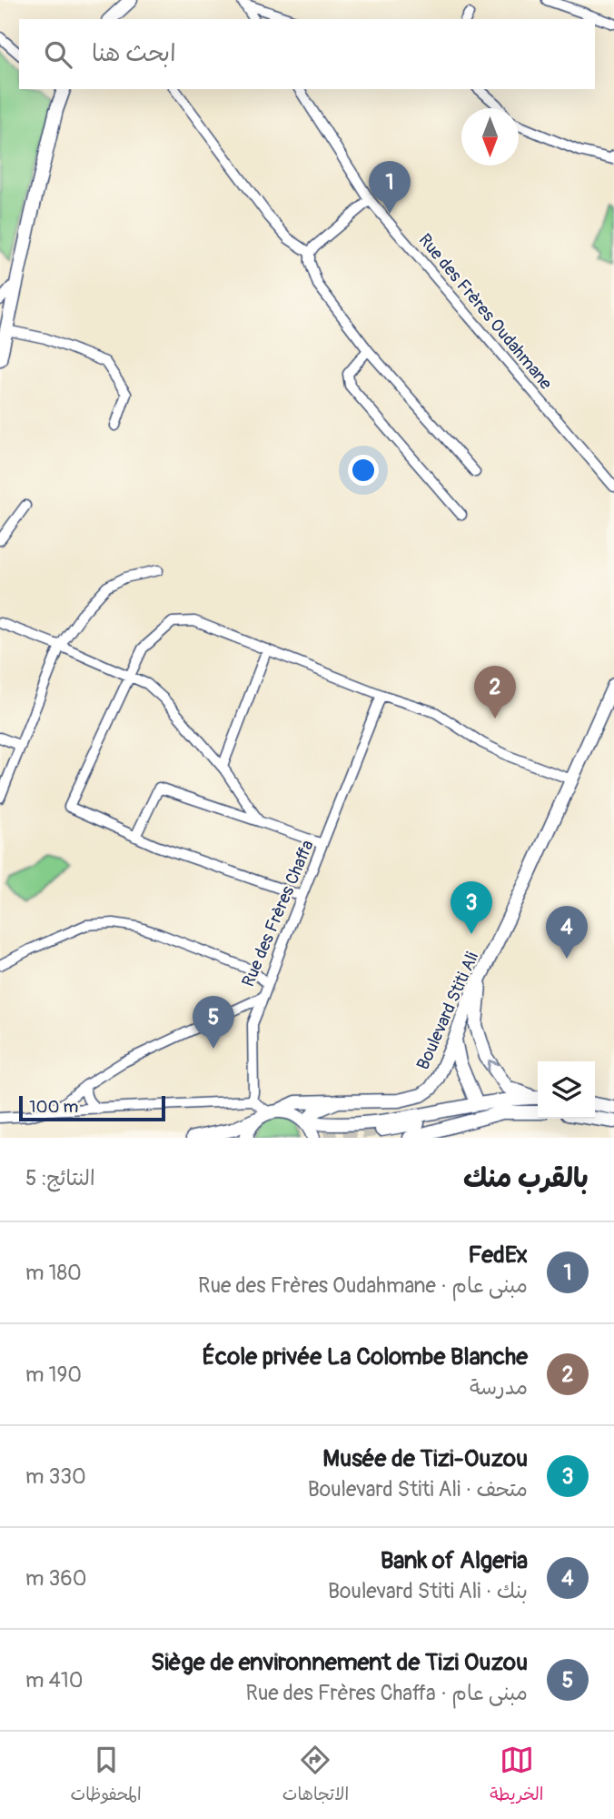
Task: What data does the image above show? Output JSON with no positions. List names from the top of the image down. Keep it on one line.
{"streets":{"main road":["Boulevard Stiti Ali"],"street":["Rue des Frères Oudahmane","Rue des Frères Chaffa"]},"scale_bar":"100 m","north":"bottom","page":{"search":"ابحث هنا","pins":["1","2","3","4","5"],"scale":"100 m","heading":["بالقرب منك","النتائج: 5"],"list":[{"mark":"1","name":"FedEx","note":"مبنى عام · Rue des Frères Oudahmane","value":"180 m"},{"mark":"2","name":"École privée La Colombe Blanche","note":"مدرسة","value":"190 m"},{"mark":"3","name":"Musée de Tizi-Ouzou","note":"متحف · Boulevard Stiti Ali","value":"330 m"},{"mark":"4","name":"Bank of Algeria","note":"بنك · Boulevard Stiti Ali","value":"360 m"},{"mark":"5","name":"Siège de environnement de Tizi Ouzou","note":"مبنى عام · Rue des Frères Chaffa","value":"410 m"}],"nav":["الخريطة","الاتجاهات","المحفوظات"]}}
